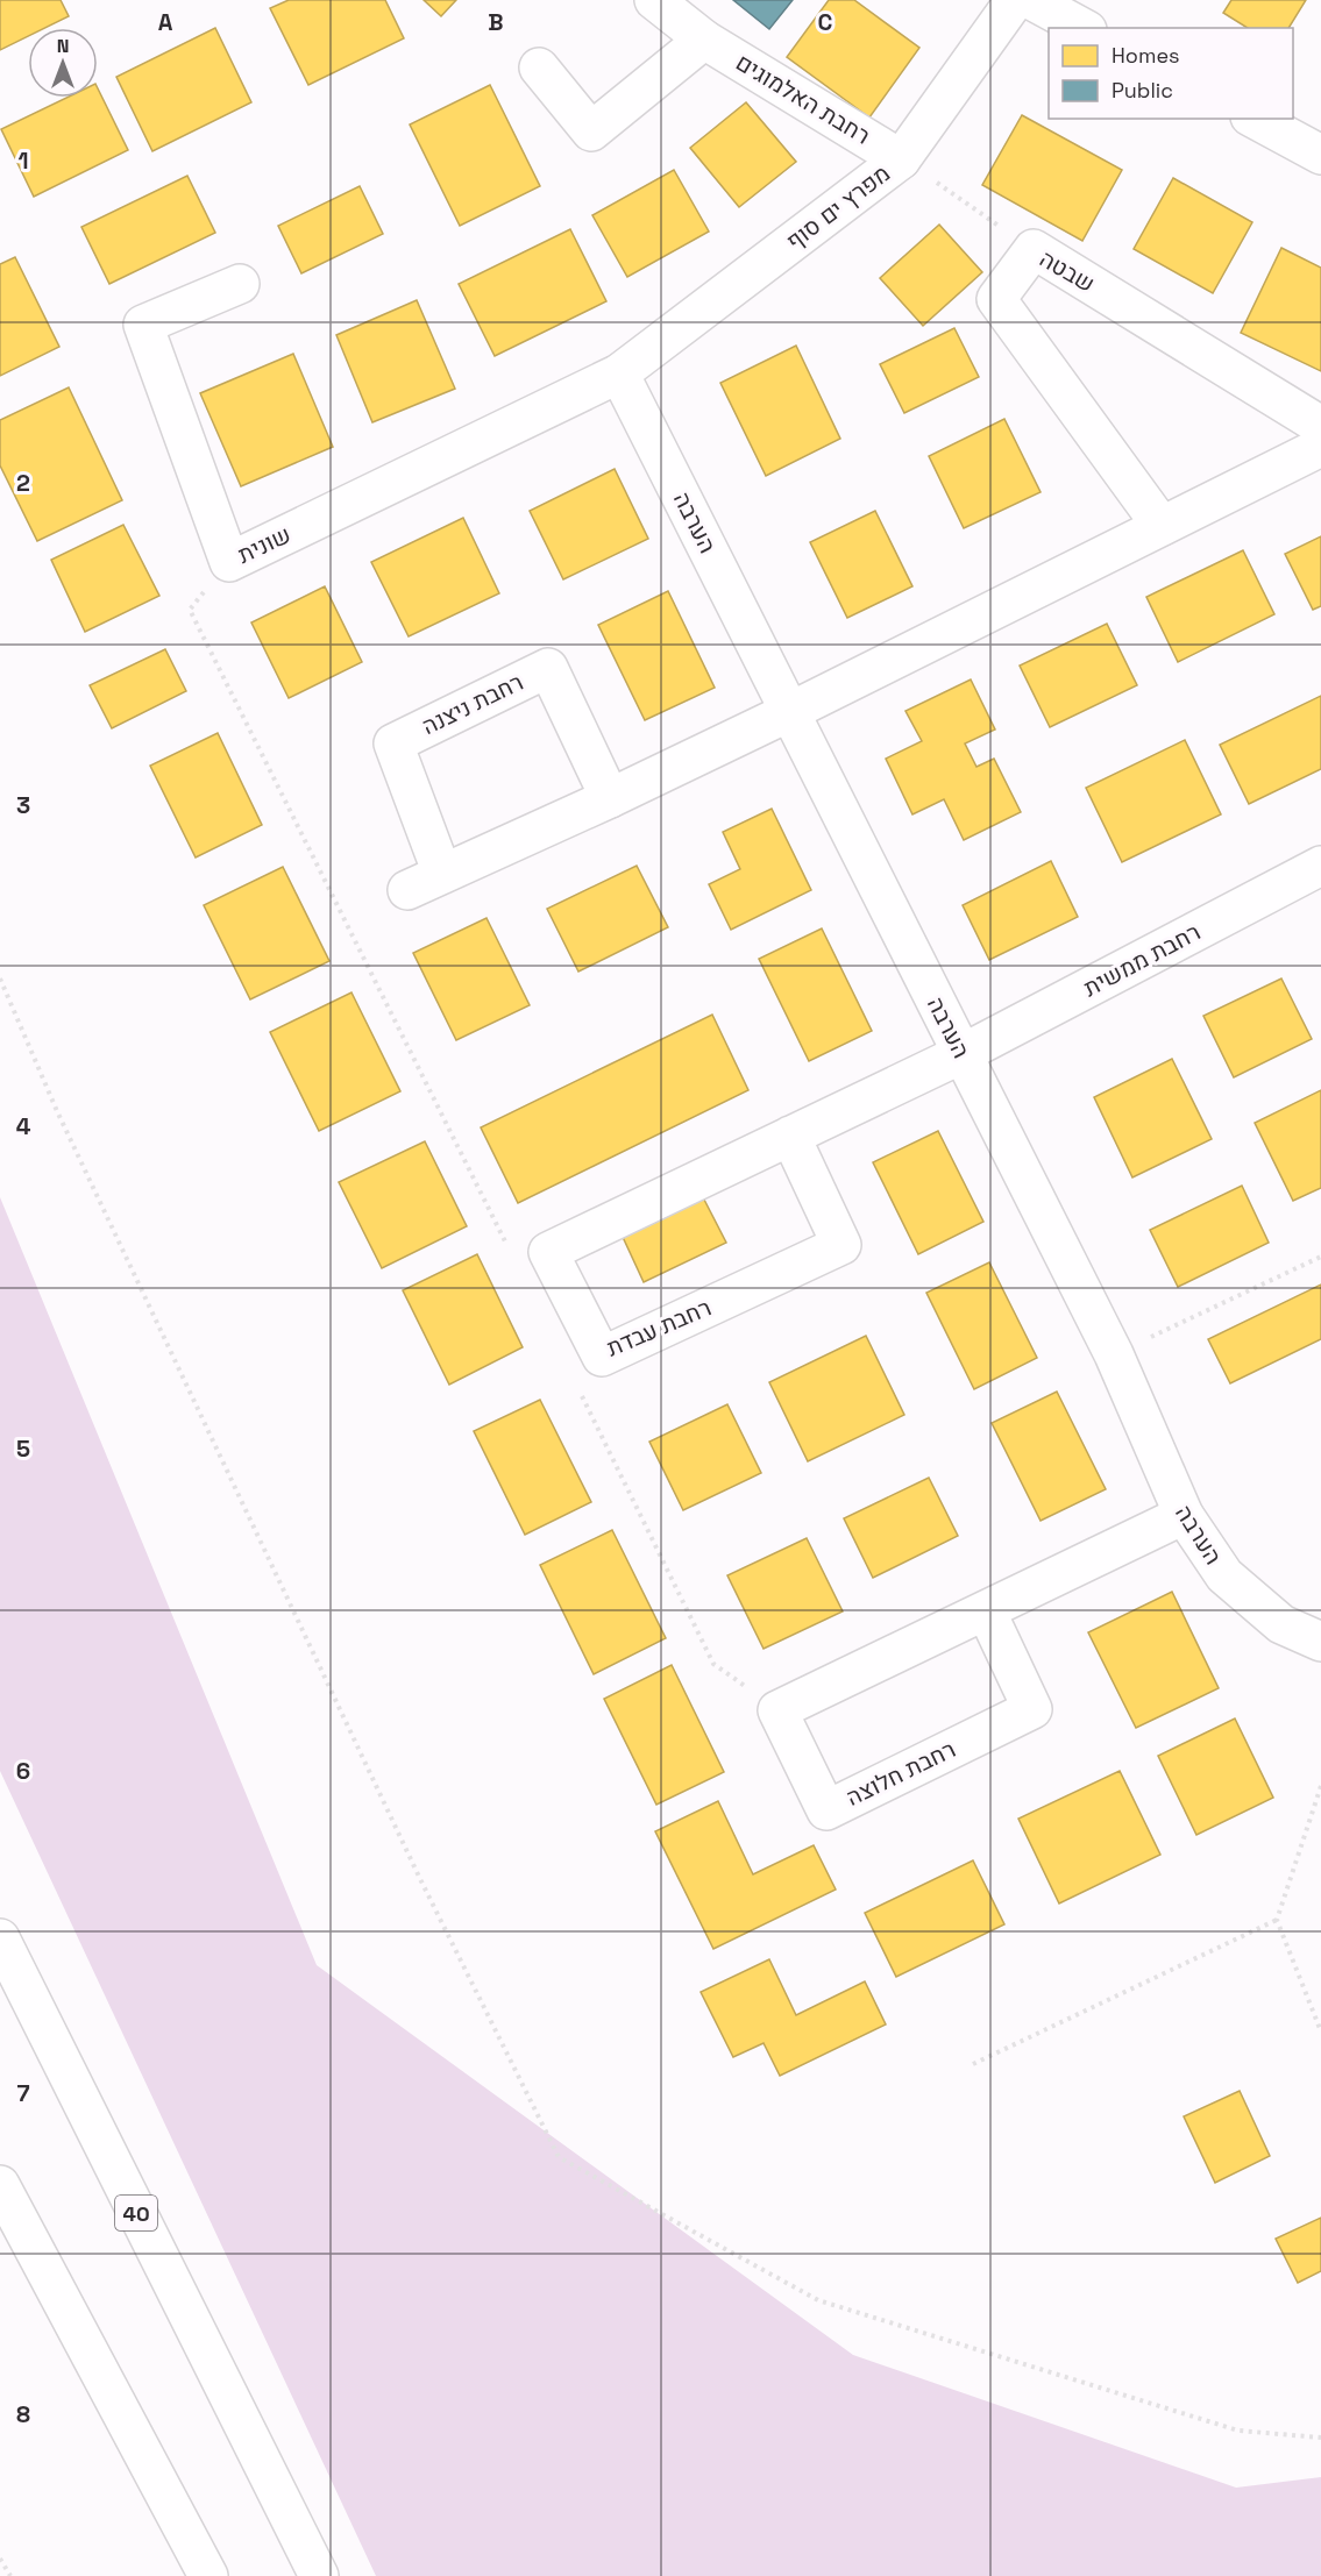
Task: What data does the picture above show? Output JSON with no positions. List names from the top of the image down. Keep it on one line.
{"streets":{"main road":["רחבת האלמוגים","מפרץ ים סוף","שבטה","הערבה","שונית","רחבת ניצנה","רחבת ממשית","רחבת עבדת","רחבת חלוצה","40"]},"crossings":[["רחבת האלמוגים","מפרץ ים סוף"],["מפרץ ים סוף","הערבה"],["מפרץ ים סוף","שונית"],["הערבה","שונית"],["הערבה","רחבת ממשית"],["הערבה","רחבת עבדת"],["רחבת ממשית","רחבת עבדת"]],"legend":["Homes","Public"],"north":"top","grid":{"columns":["A","B","C"],"rows":["1","2","3","4","5","6","7","8"]}}
